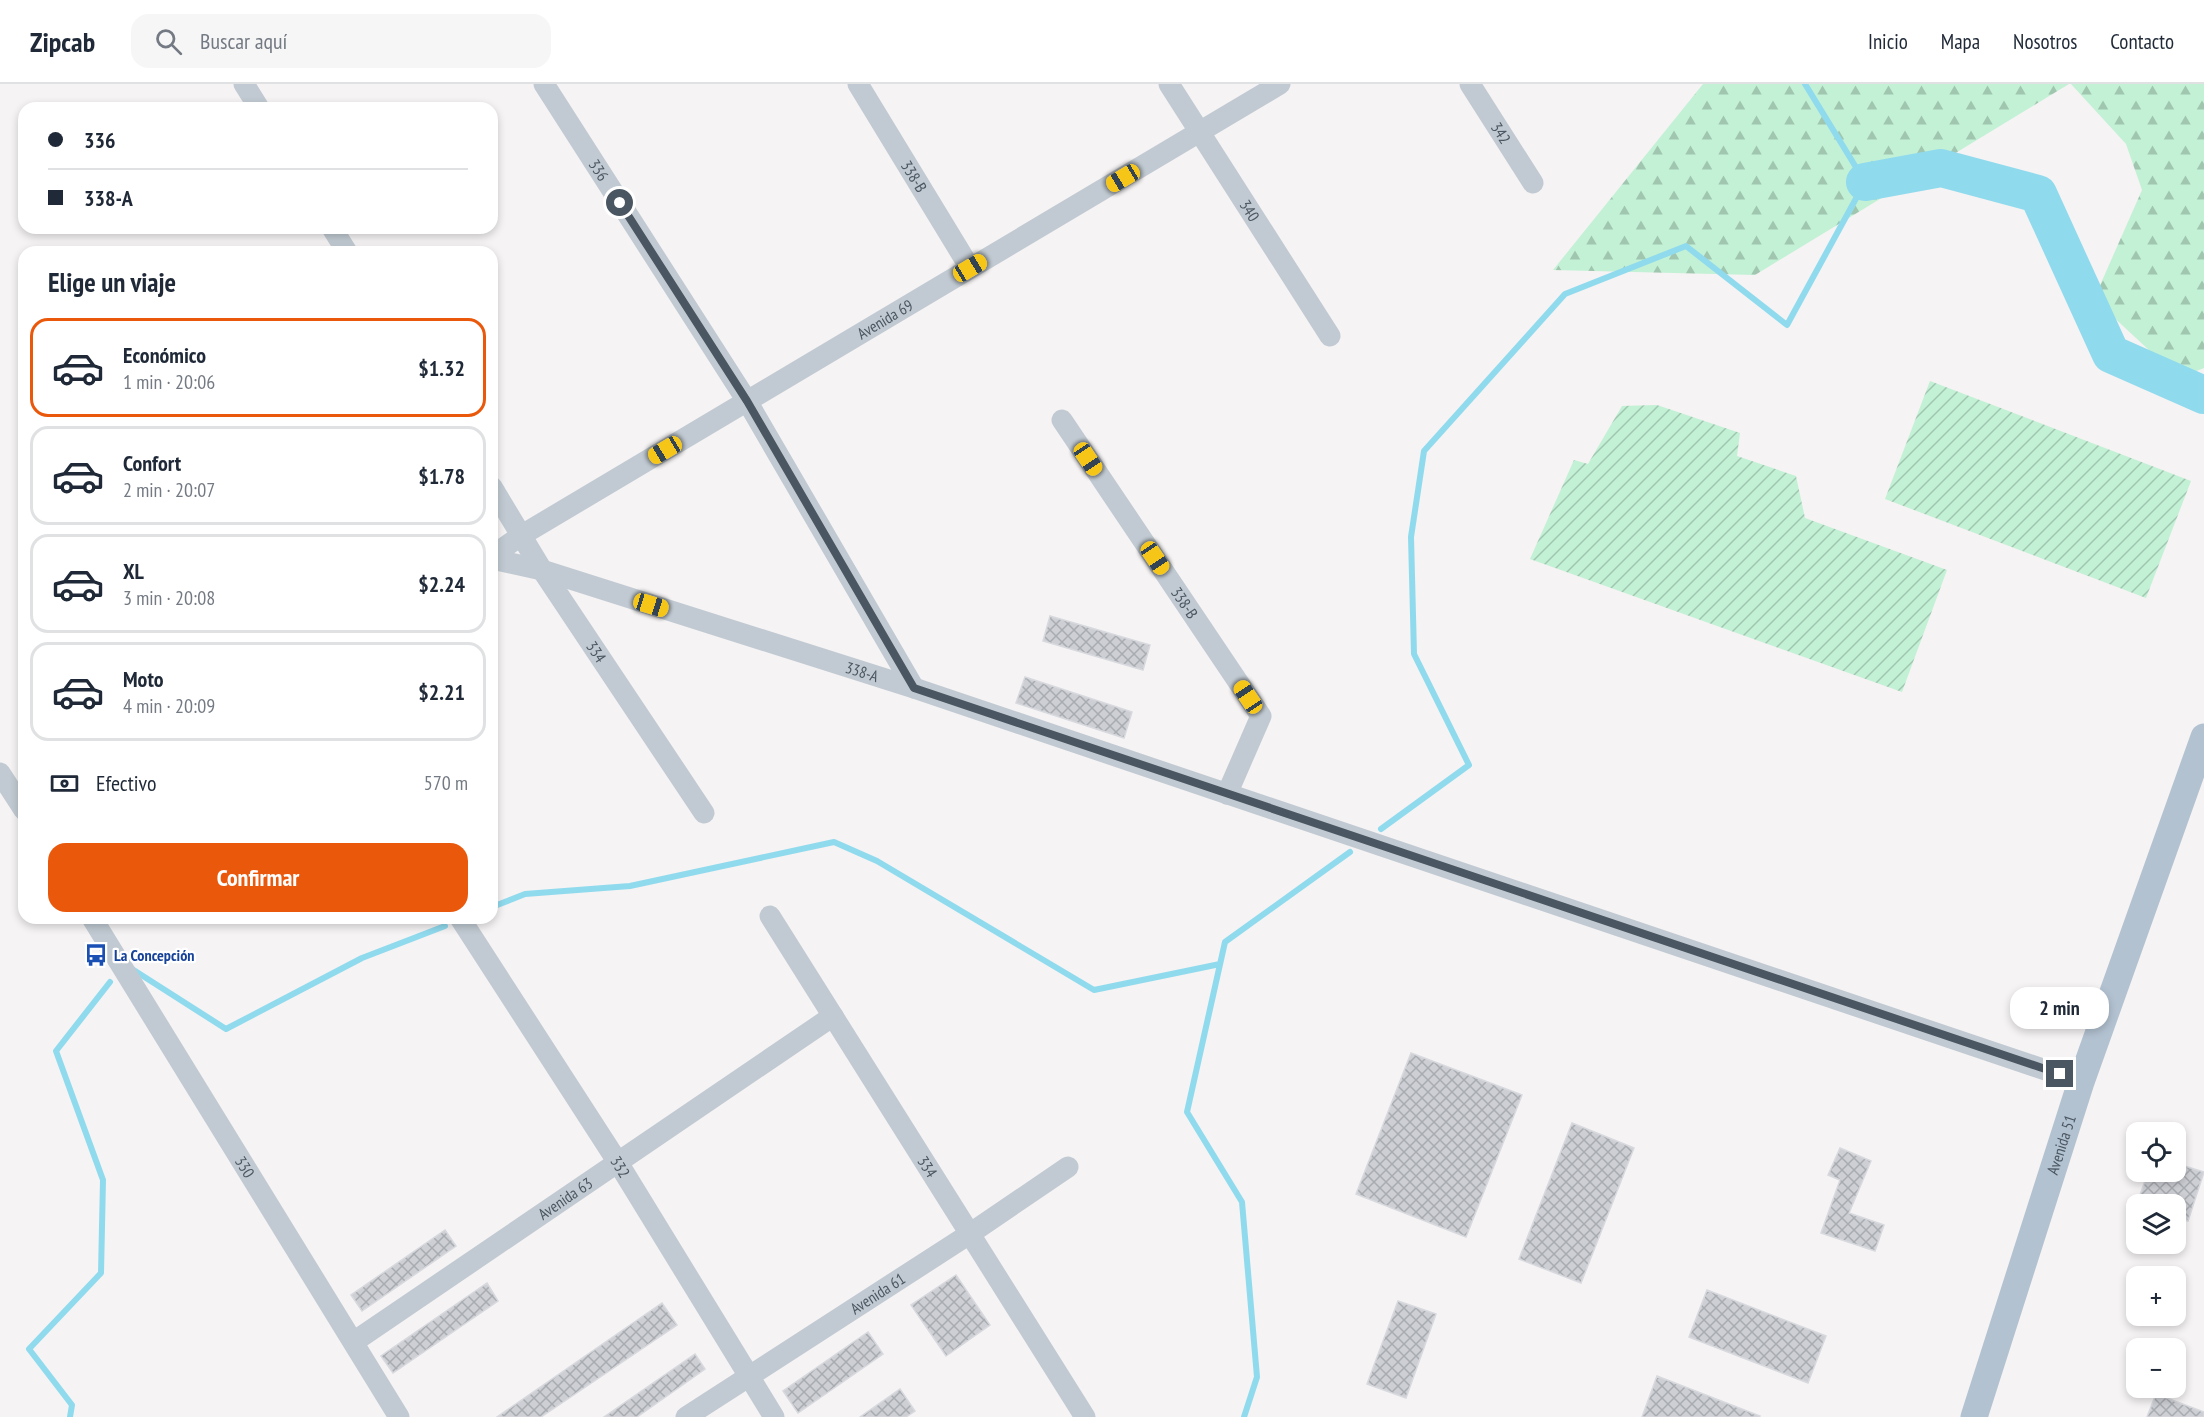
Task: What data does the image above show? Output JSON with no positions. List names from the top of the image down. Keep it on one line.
{"streets":{"main road":["Avenida 51"],"street":["342","336","338-B","340","Avenida 69","334","338-A","332","330","Avenida 63","Avenida 61"]},"crossings":[["336","Avenida 69"],["336","338-A"],["338-B","Avenida 69"],["338-B","338-A"],["340","Avenida 69"],["Avenida 69","334"],["334","338-A"],["334","Avenida 63"],["334","Avenida 61"],["338-A","Avenida 51"],["332","Avenida 63"],["332","Avenida 61"],["330","Avenida 63"]],"places":{"bus stop":["La Concepción"]},"page":{"header":"Zipcab","search":"Buscar aquí","nav":["Inicio","Mapa","Nosotros","Contacto"],"banner":["336","338-A"],"heading":"Elige un viaje","list":[{"name":"Económico","note":"1 min · 20:06","value":"$1.32"},{"name":"Confort","note":"2 min · 20:07","value":"$1.78"},{"name":"XL","note":"3 min · 20:08","value":"$2.24"},{"name":"Moto","note":"4 min · 20:09","value":"$2.21"}],"pay":["Efectivo","570 m"],"buttons":"Confirmar","bubble":"2 min","map_buttons":["+","−"]}}
